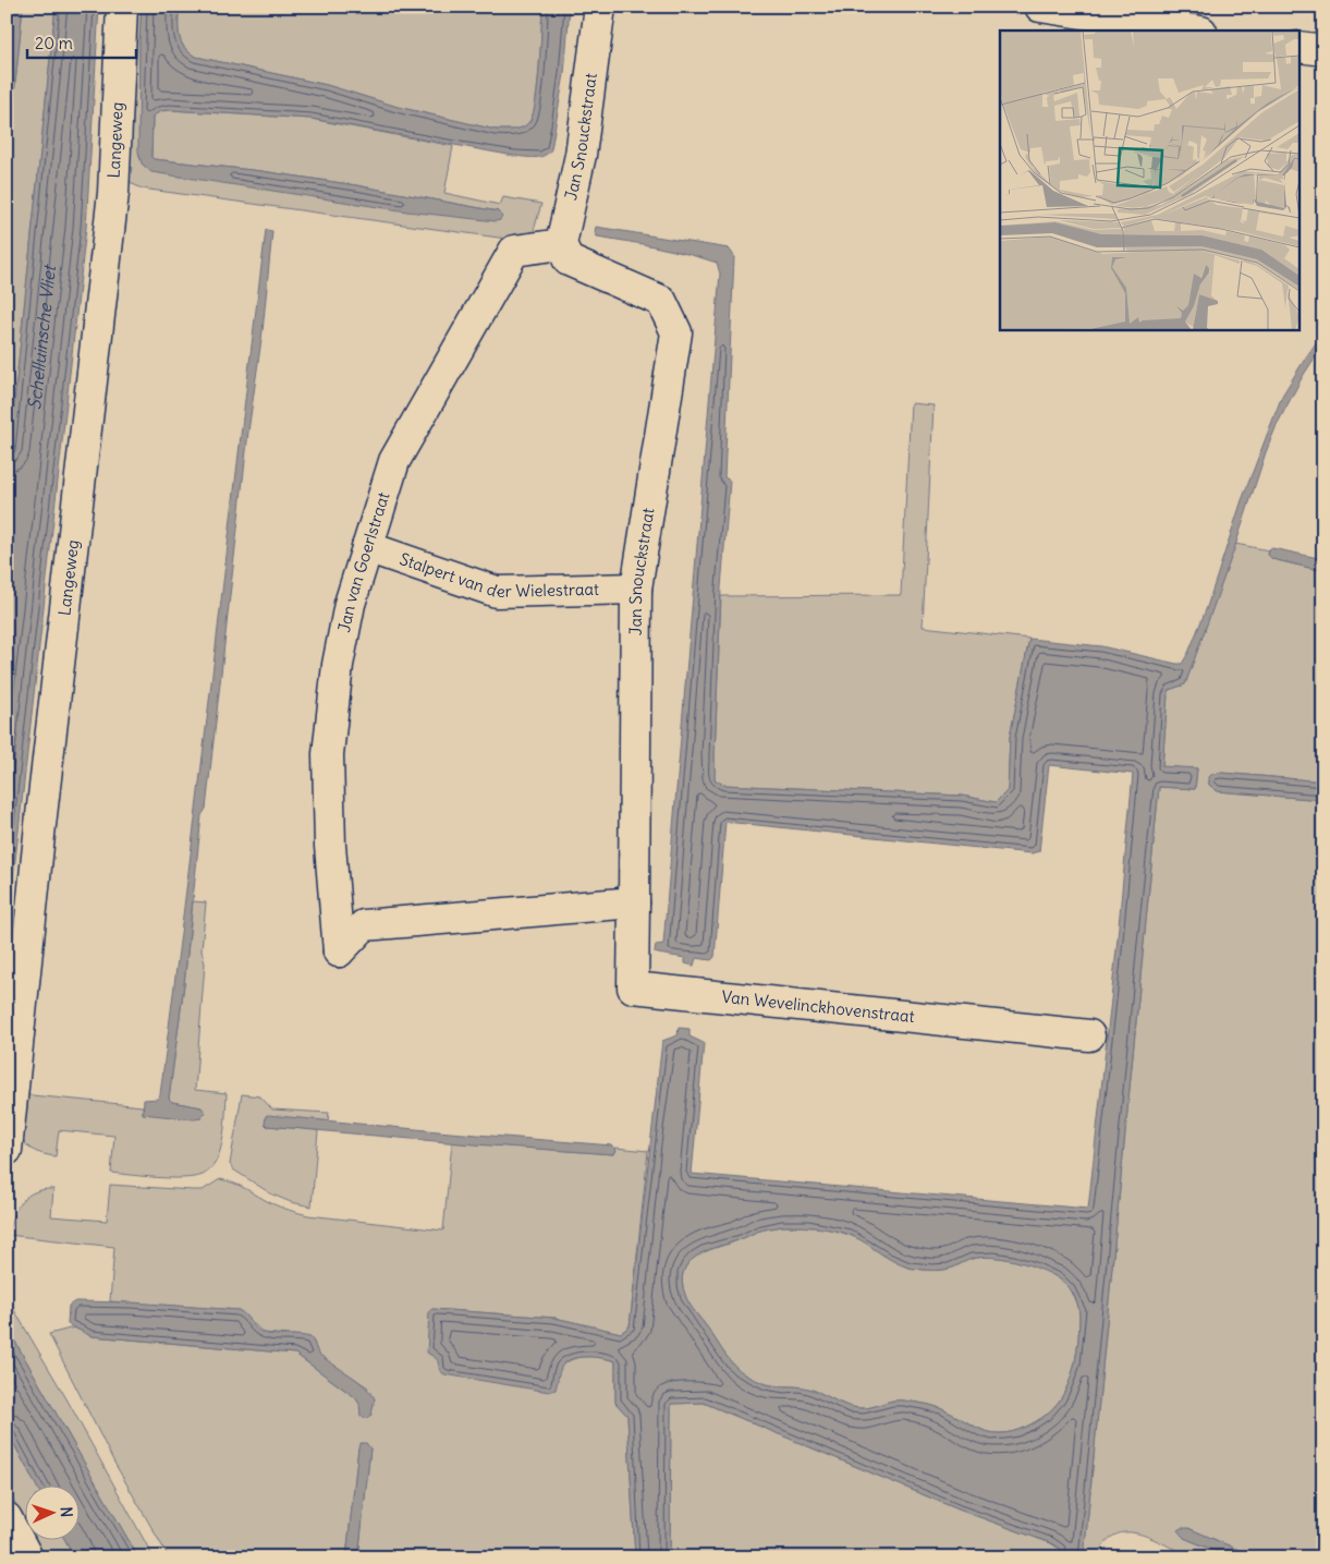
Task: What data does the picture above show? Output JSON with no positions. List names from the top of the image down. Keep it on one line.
{"streets":{"street":["Jan Snouckstraat","Langeweg","Jan van Goerlstraat","Stalpert van der Wielestraat","Van Wevelinckhovenstraat"]},"crossings":[["Jan Snouckstraat","Jan van Goerlstraat"],["Jan Snouckstraat","Stalpert van der Wielestraat"],["Jan Snouckstraat","Van Wevelinckhovenstraat"],["Jan van Goerlstraat","Stalpert van der Wielestraat"],["Jan van Goerlstraat","Van Wevelinckhovenstraat"]],"water":["Schelluinsche Vliet"],"scale_bar":"20 m","north":"right"}
